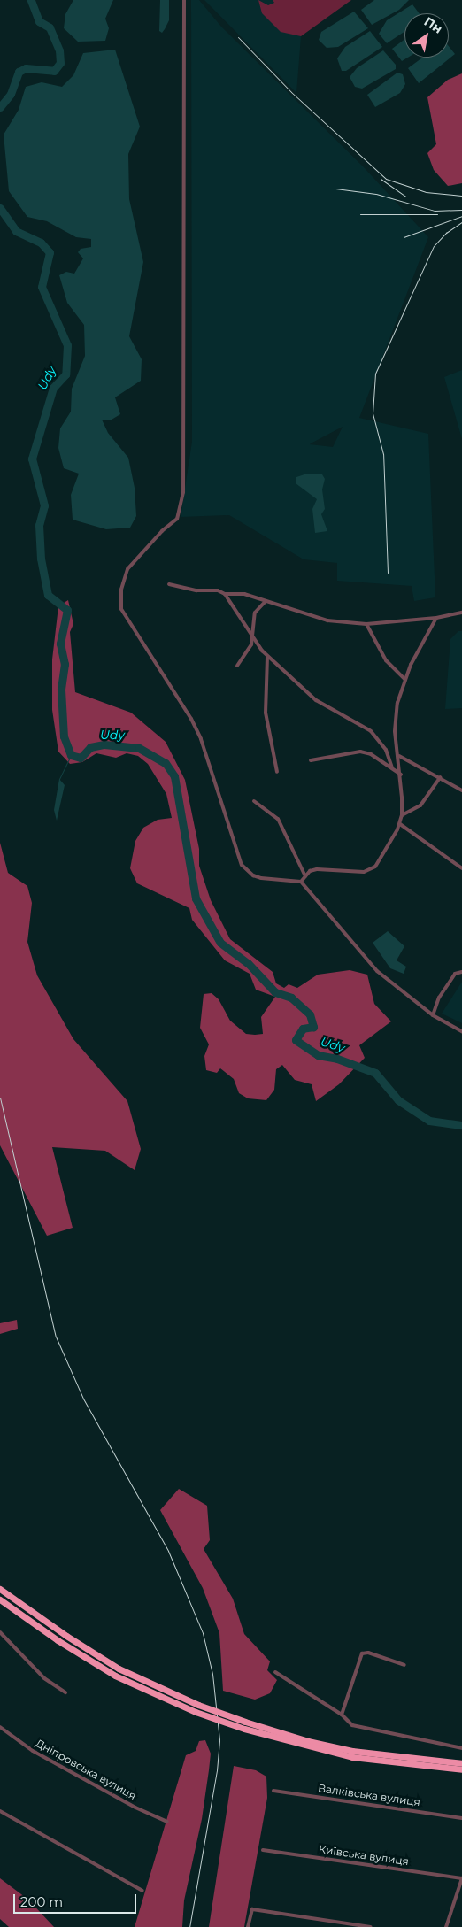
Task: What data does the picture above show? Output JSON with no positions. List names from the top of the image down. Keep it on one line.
{"streets":{"street":["Дніпровська вулиця","Валківська вулиця","Київська вулиця"]},"water":["Udy"],"scale_bar":"200 m","north":"top right"}
